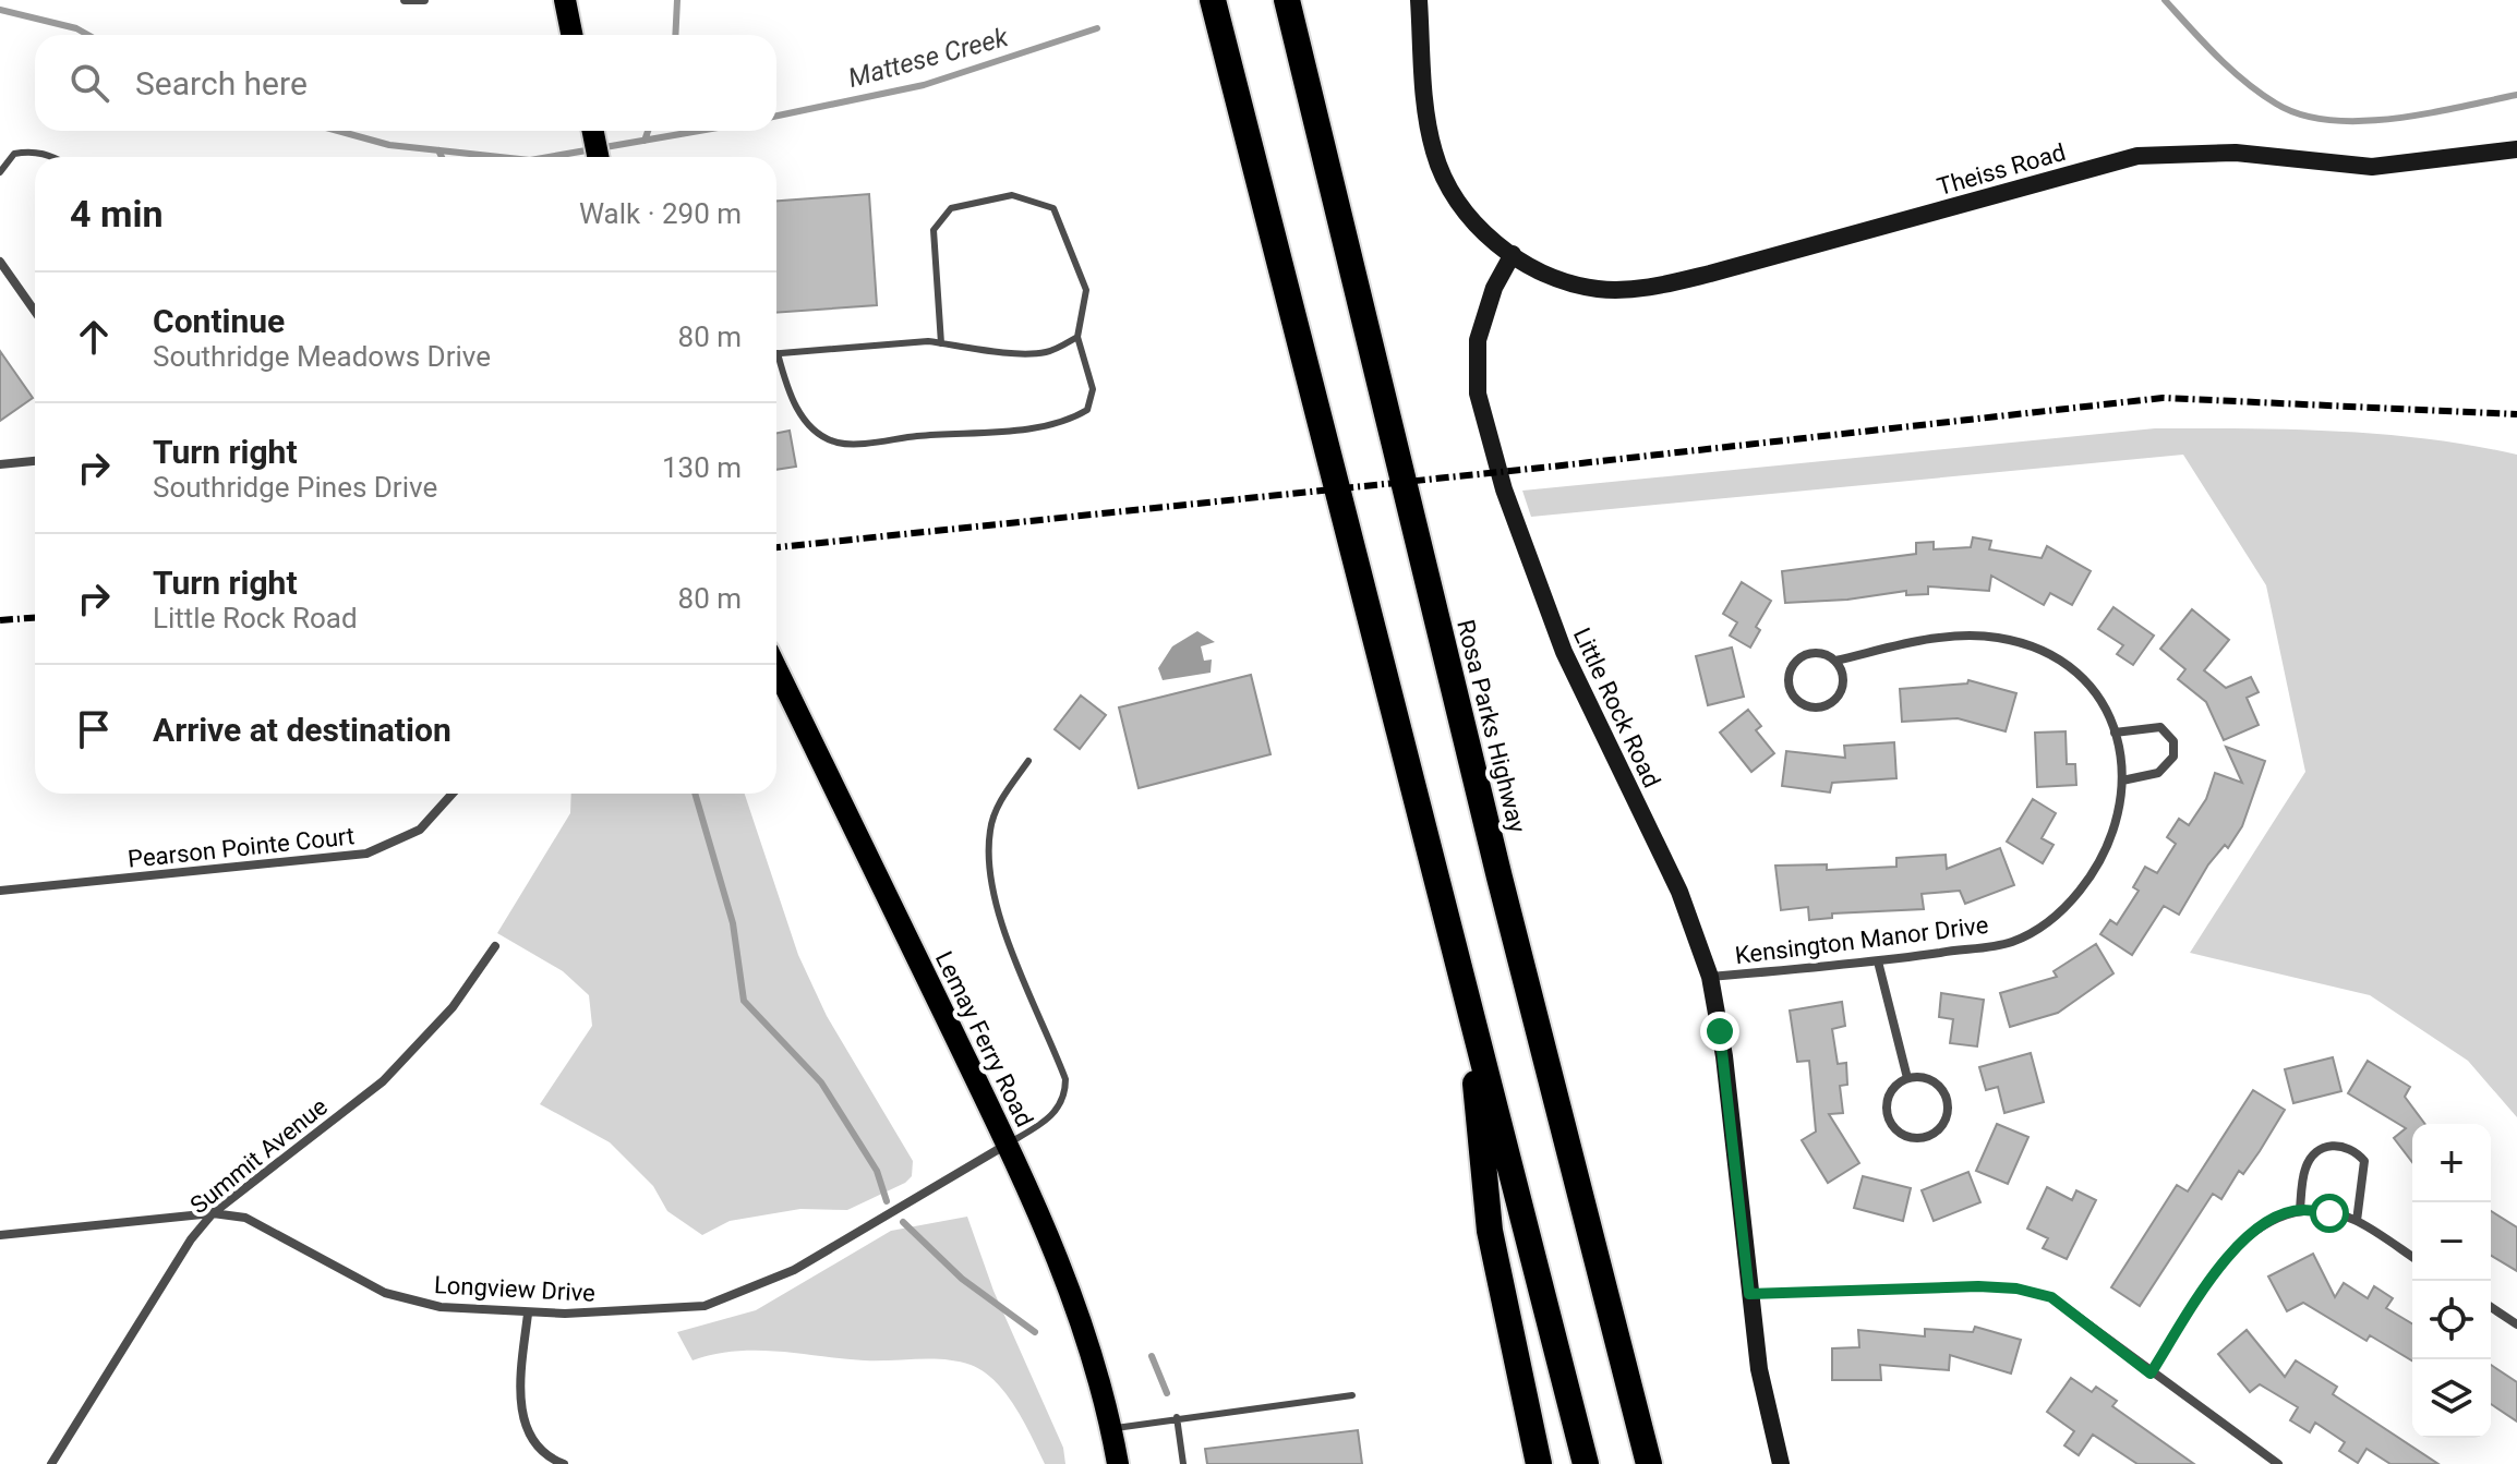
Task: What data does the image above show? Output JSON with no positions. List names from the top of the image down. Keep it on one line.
{"streets":{"highway":["Rosa Parks Highway"],"main road":["Lemay Ferry Road"],"street":["Theiss Road","Little Rock Road","Pearson Pointe Court","Kensington Manor Drive","Summit Avenue","Longview Drive"]},"crossings":[["Theiss Road","Little Rock Road"],["Little Rock Road","Kensington Manor Drive"],["Lemay Ferry Road","Longview Drive"],["Summit Avenue","Longview Drive"]],"water":["Mattese Creek"],"page":{"search":"Search here","heading":["4 min","Walk · 290 m"],"list":[["Continue","Southridge Meadows Drive","80 m"],["Turn right","Southridge Pines Drive","130 m"],["Turn right","Little Rock Road","80 m"],"Arrive at destination"],"map_buttons":["+","−"]}}
